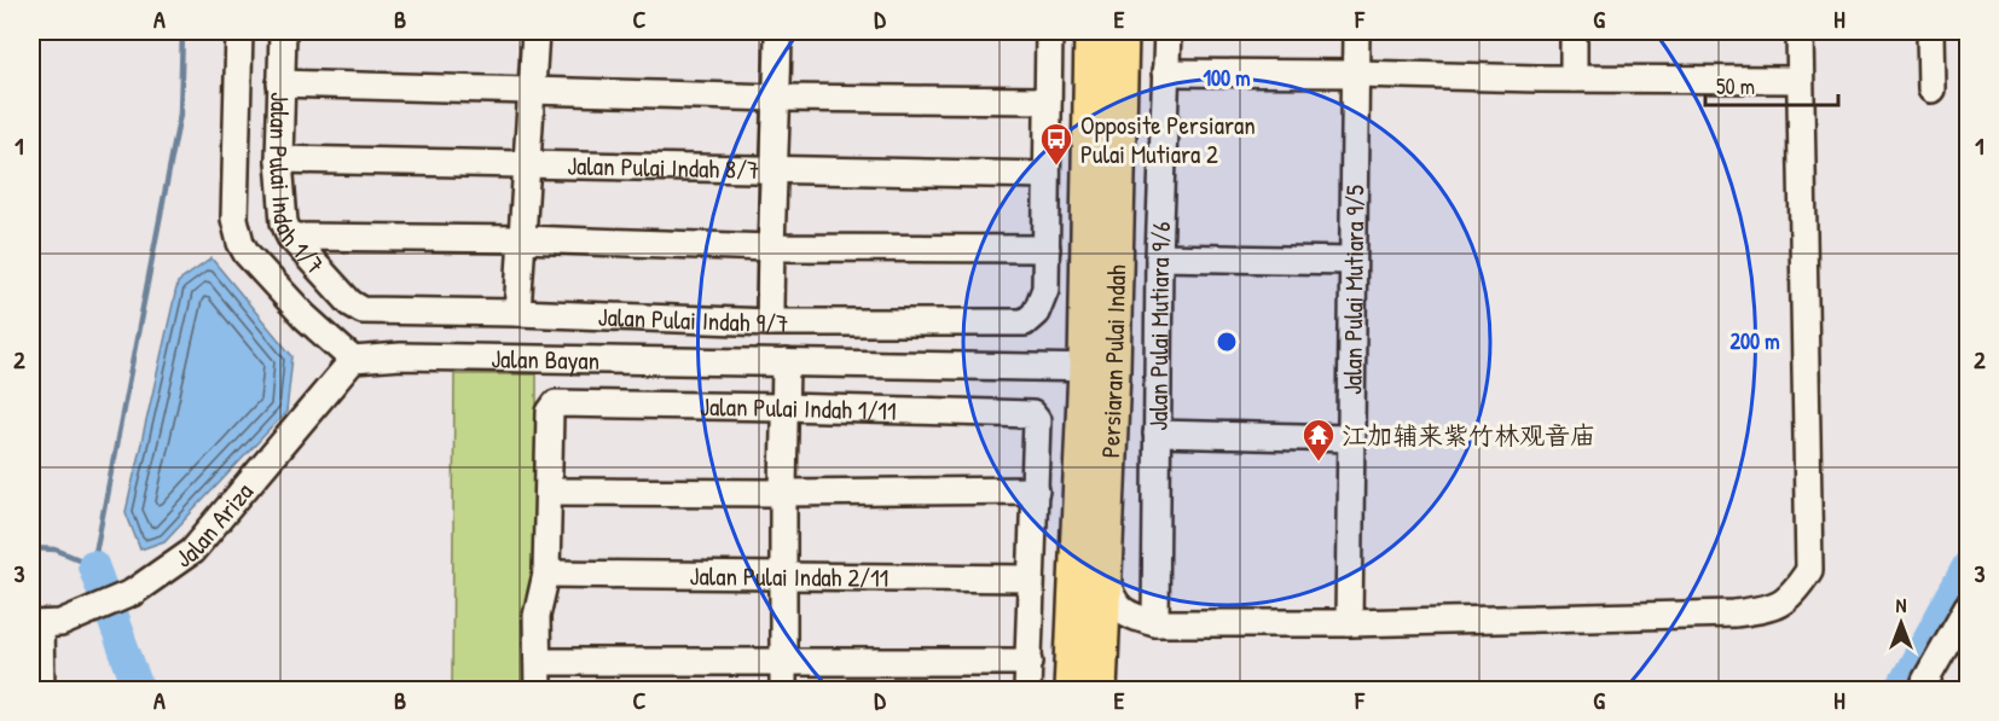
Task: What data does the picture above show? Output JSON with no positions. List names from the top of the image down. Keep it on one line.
{"streets":{"main road":["Persiaran Pulai Indah"],"street":["Jalan Pulai Indah 8/7","Jalan Pulai Indah 1/7","Jalan Pulai Mutiara 9/5","Jalan Pulai Indah 9/7","Jalan Pulai Mutiara 9/6","Jalan Bayan","Jalan Pulai Indah 1/11","Jalan Ariza","Jalan Pulai Indah 2/11"]},"crossings":[["Jalan Pulai Indah 8/7","Jalan Pulai Indah 1/7"],["Jalan Pulai Indah 1/7","Jalan Pulai Indah 9/7"],["Jalan Bayan","Persiaran Pulai Indah"],["Jalan Bayan","Jalan Ariza"]],"places":{"bus stop":["Opposite Persiaran Pulai Mutiara 2"],"temple":["江加辅来紫竹林观音庙"]},"scale_bar":"50 m","north":"top","grid":{"columns":["A","B","C","D","E","F","G","H"],"rows":["1","2","3"]},"rings":["100 m","200 m"]}
